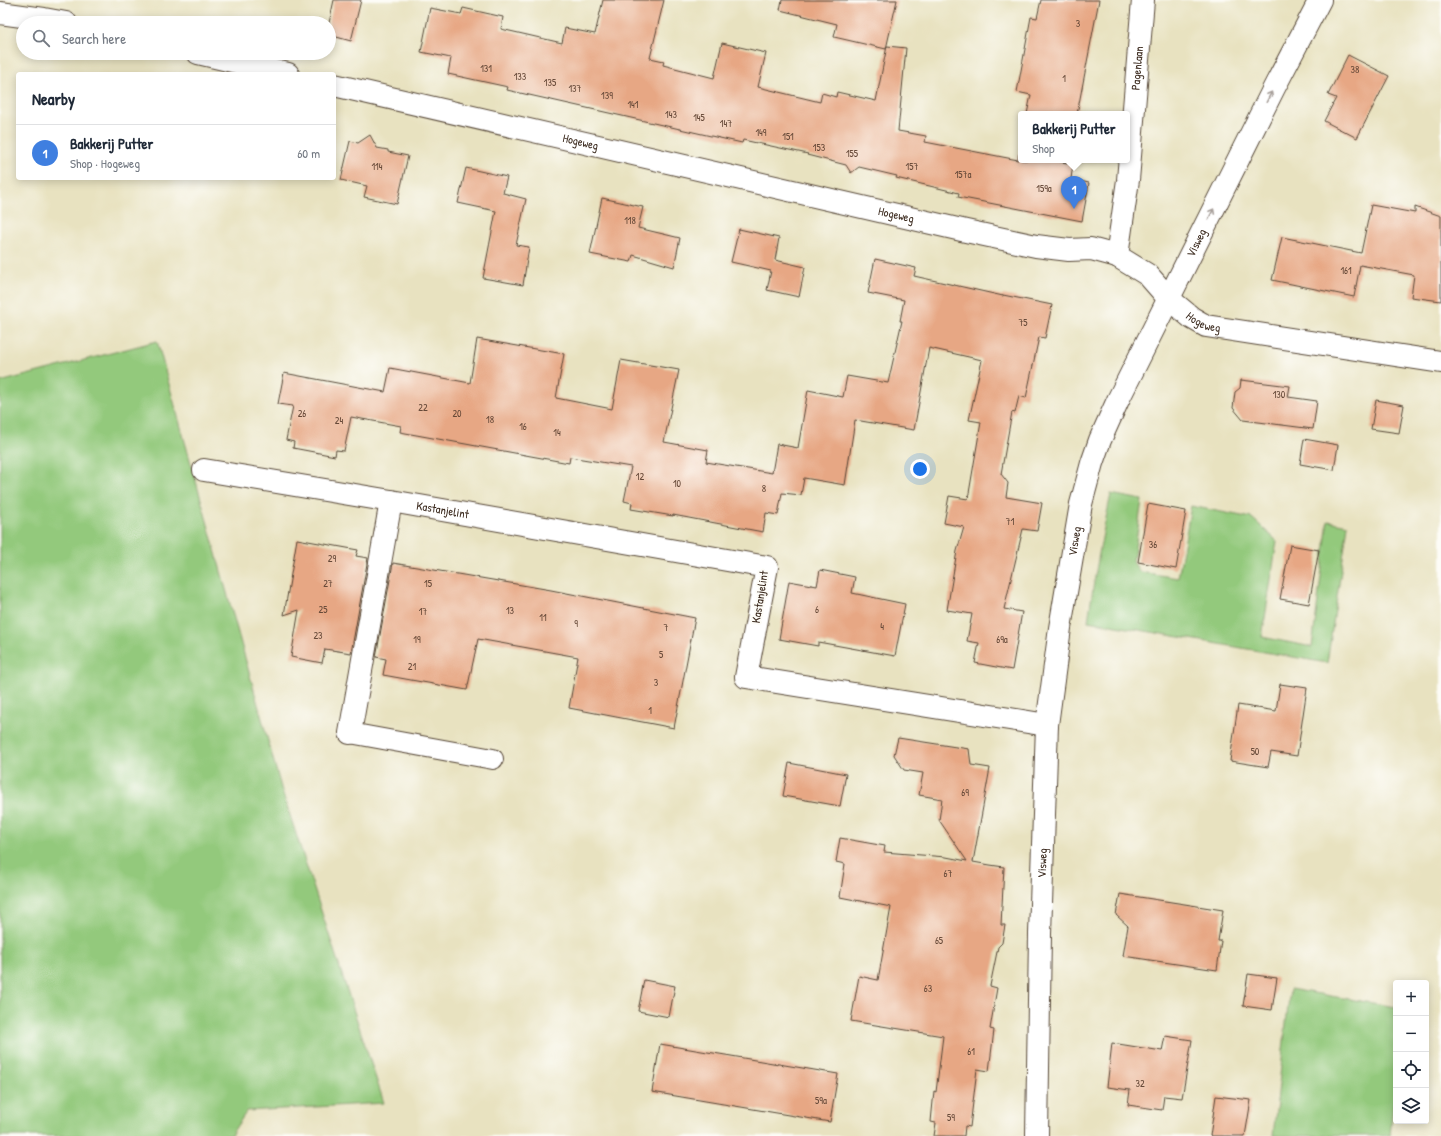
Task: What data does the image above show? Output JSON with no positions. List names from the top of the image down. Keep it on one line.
{"streets":{"street":["Pagenlaan","Hogeweg","Visweg","Kastanjelint"]},"crossings":[["Pagenlaan","Hogeweg"],["Hogeweg","Visweg"],["Visweg","Kastanjelint"]],"house_numbers":["3","131","38","133","1","135","137","139","141","143","145","147","149","151","153","155","114","157","157a","159a","118","161","75","130","22","26","20","18","24","16","14","12","10","8","71","36","29","27","15","25","6","13","17","11","9","4","7","23","19","69a","5","21","3","1","50","69","67","65","63","61","32","59a","59"],"page":{"search":"Search here","heading":"Nearby","popup":["Bakkerij Putter","Shop"],"list":[{"mark":"1","name":"Bakkerij Putter","note":"Shop · Hogeweg","value":"60 m"}],"pins":"1","map_buttons":["+","−"]}}
